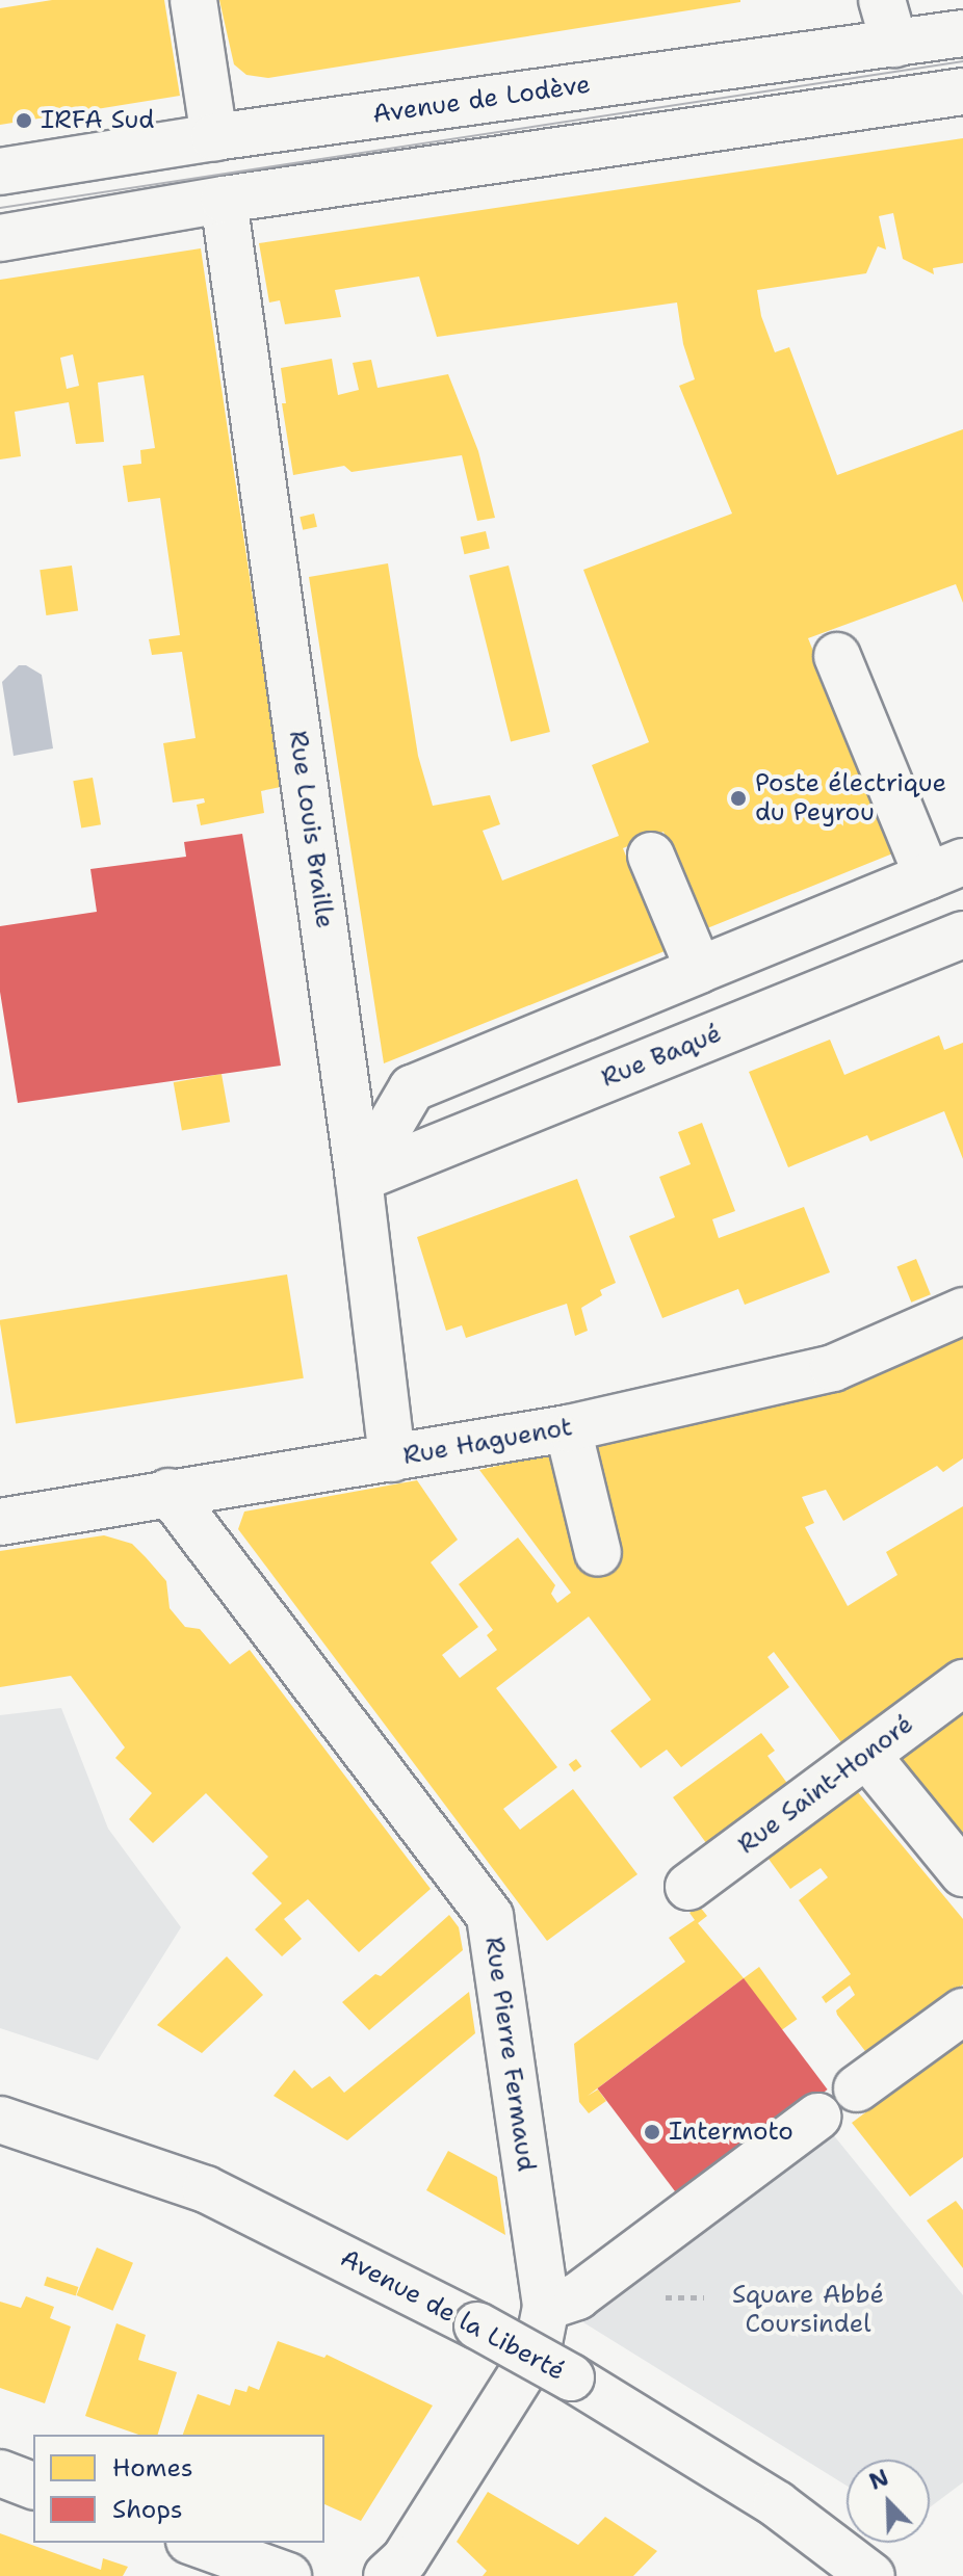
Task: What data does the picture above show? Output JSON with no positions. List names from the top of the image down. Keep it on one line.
{"streets":{"street":["Avenue de Lodève","Rue Louis Braille","Rue Baqué","Rue Haguenot","Rue Saint-Honoré","Rue Pierre Fermaud","Avenue de la Liberté"]},"crossings":[["Rue Louis Braille","Rue Baqué"],["Rue Louis Braille","Rue Haguenot"],["Rue Haguenot","Rue Pierre Fermaud"]],"parks":["Square Abbé Coursindel"],"places":["IRFA Sud","Poste électrique du Peyrou","Intermoto"],"legend":["Homes","Shops"],"north":"top left"}
